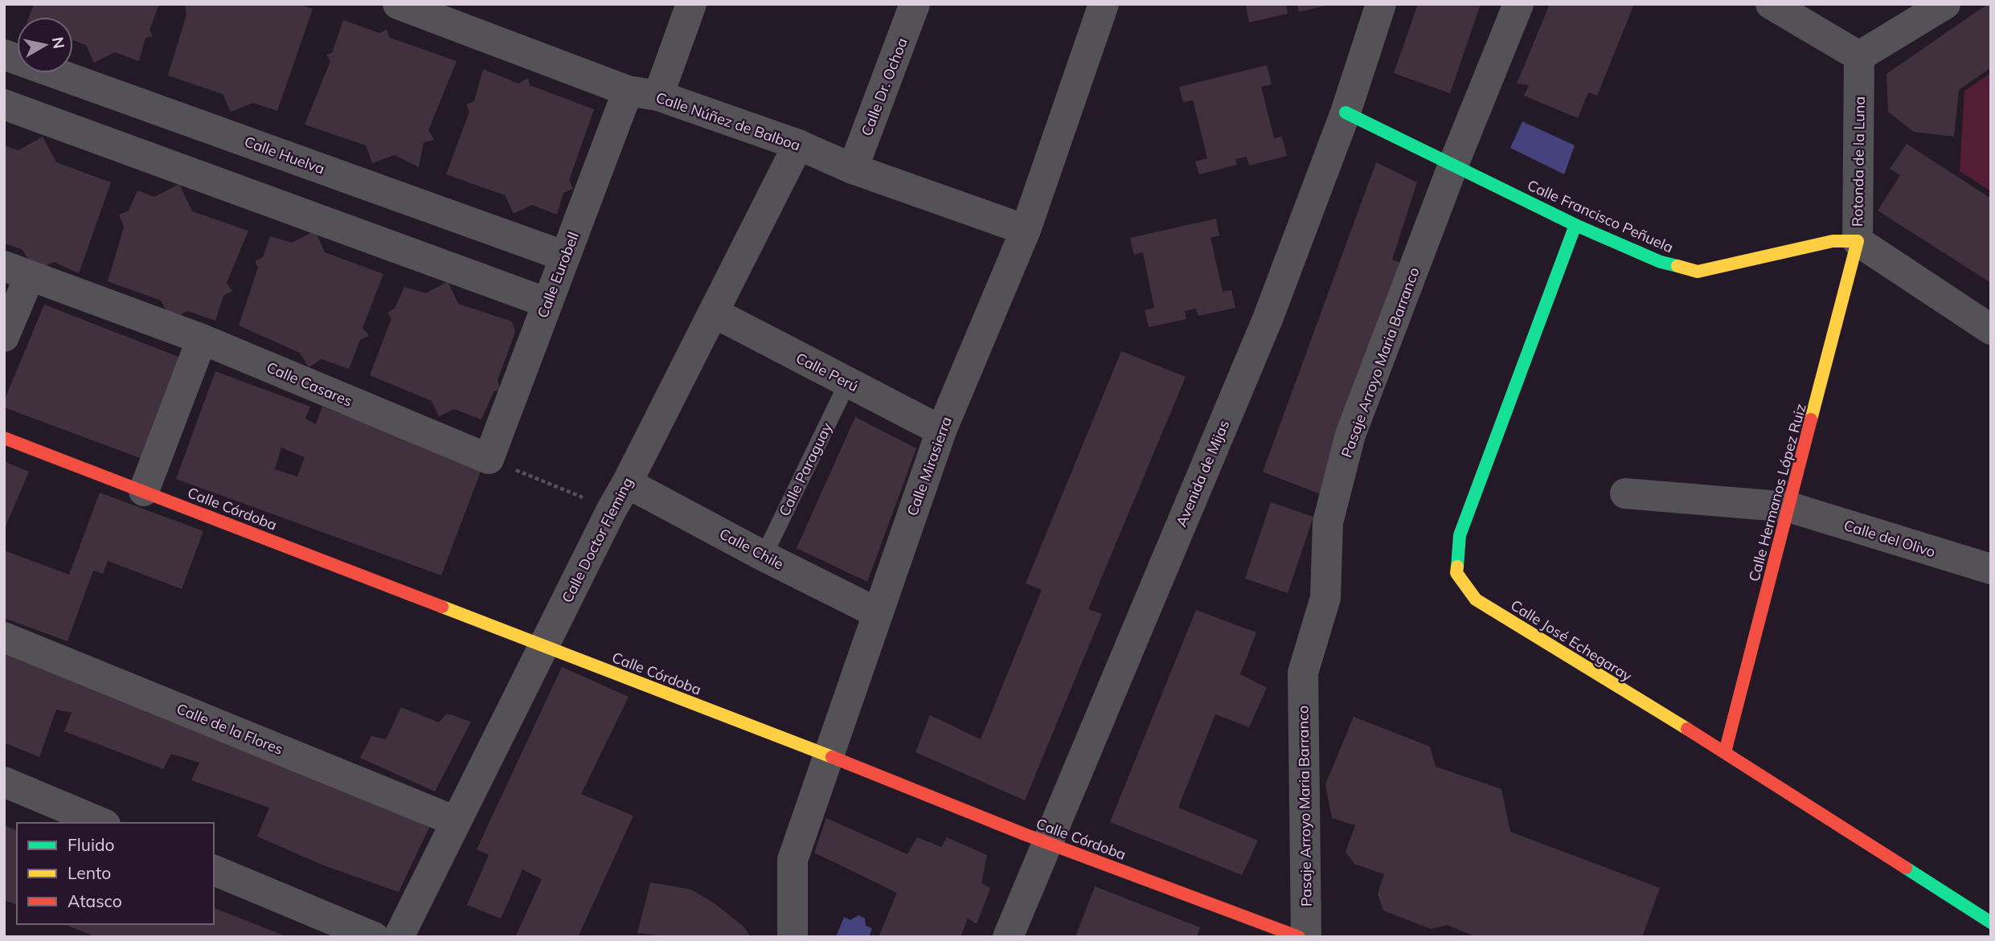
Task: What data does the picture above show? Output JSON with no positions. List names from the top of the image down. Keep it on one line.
{"streets":{"street":["Calle Dr. Ochoa","Calle Núñez de Balboa","Calle Huelva","Rotonda de la Luna","Calle Francisco Peñuela","Calle Eurobell","Pasaje Arroyo Maria Barranco","Calle Perú","Calle Casares","Calle Mirasierra","Avenida de Mijas","Calle Hermanos López Ruiz","Calle Córdoba","Calle del Olivo","Calle Doctor Fleming","Calle Chile","Calle José Echegaray","Calle de la Flores"],"lane":["Calle Paraguay"]},"crossings":[["Calle Dr. Ochoa","Calle Núñez de Balboa"],["Calle Núñez de Balboa","Calle Eurobell"],["Calle Núñez de Balboa","Calle Mirasierra"],["Calle Núñez de Balboa","Calle Doctor Fleming"],["Calle Huelva","Calle Eurobell"],["Rotonda de la Luna","Calle Francisco Peñuela"],["Rotonda de la Luna","Calle Hermanos López Ruiz"],["Calle Francisco Peñuela","Pasaje Arroyo Maria Barranco"],["Calle Francisco Peñuela","Avenida de Mijas"],["Calle Francisco Peñuela","Calle Hermanos López Ruiz"],["Calle Francisco Peñuela","Calle José Echegaray"],["Calle Eurobell","Calle Casares"],["Calle Perú","Calle Mirasierra"],["Calle Perú","Calle Paraguay"],["Calle Perú","Calle Doctor Fleming"],["Calle Mirasierra","Calle Córdoba"],["Calle Mirasierra","Calle Chile"],["Calle Paraguay","Calle Chile"],["Avenida de Mijas","Calle Córdoba"],["Calle Hermanos López Ruiz","Calle del Olivo"],["Calle Hermanos López Ruiz","Calle José Echegaray"],["Calle Córdoba","Calle Doctor Fleming"],["Calle Doctor Fleming","Calle Chile"],["Calle Doctor Fleming","Calle de la Flores"]],"legend":["Fluido","Lento","Atasco"],"north":"right"}
